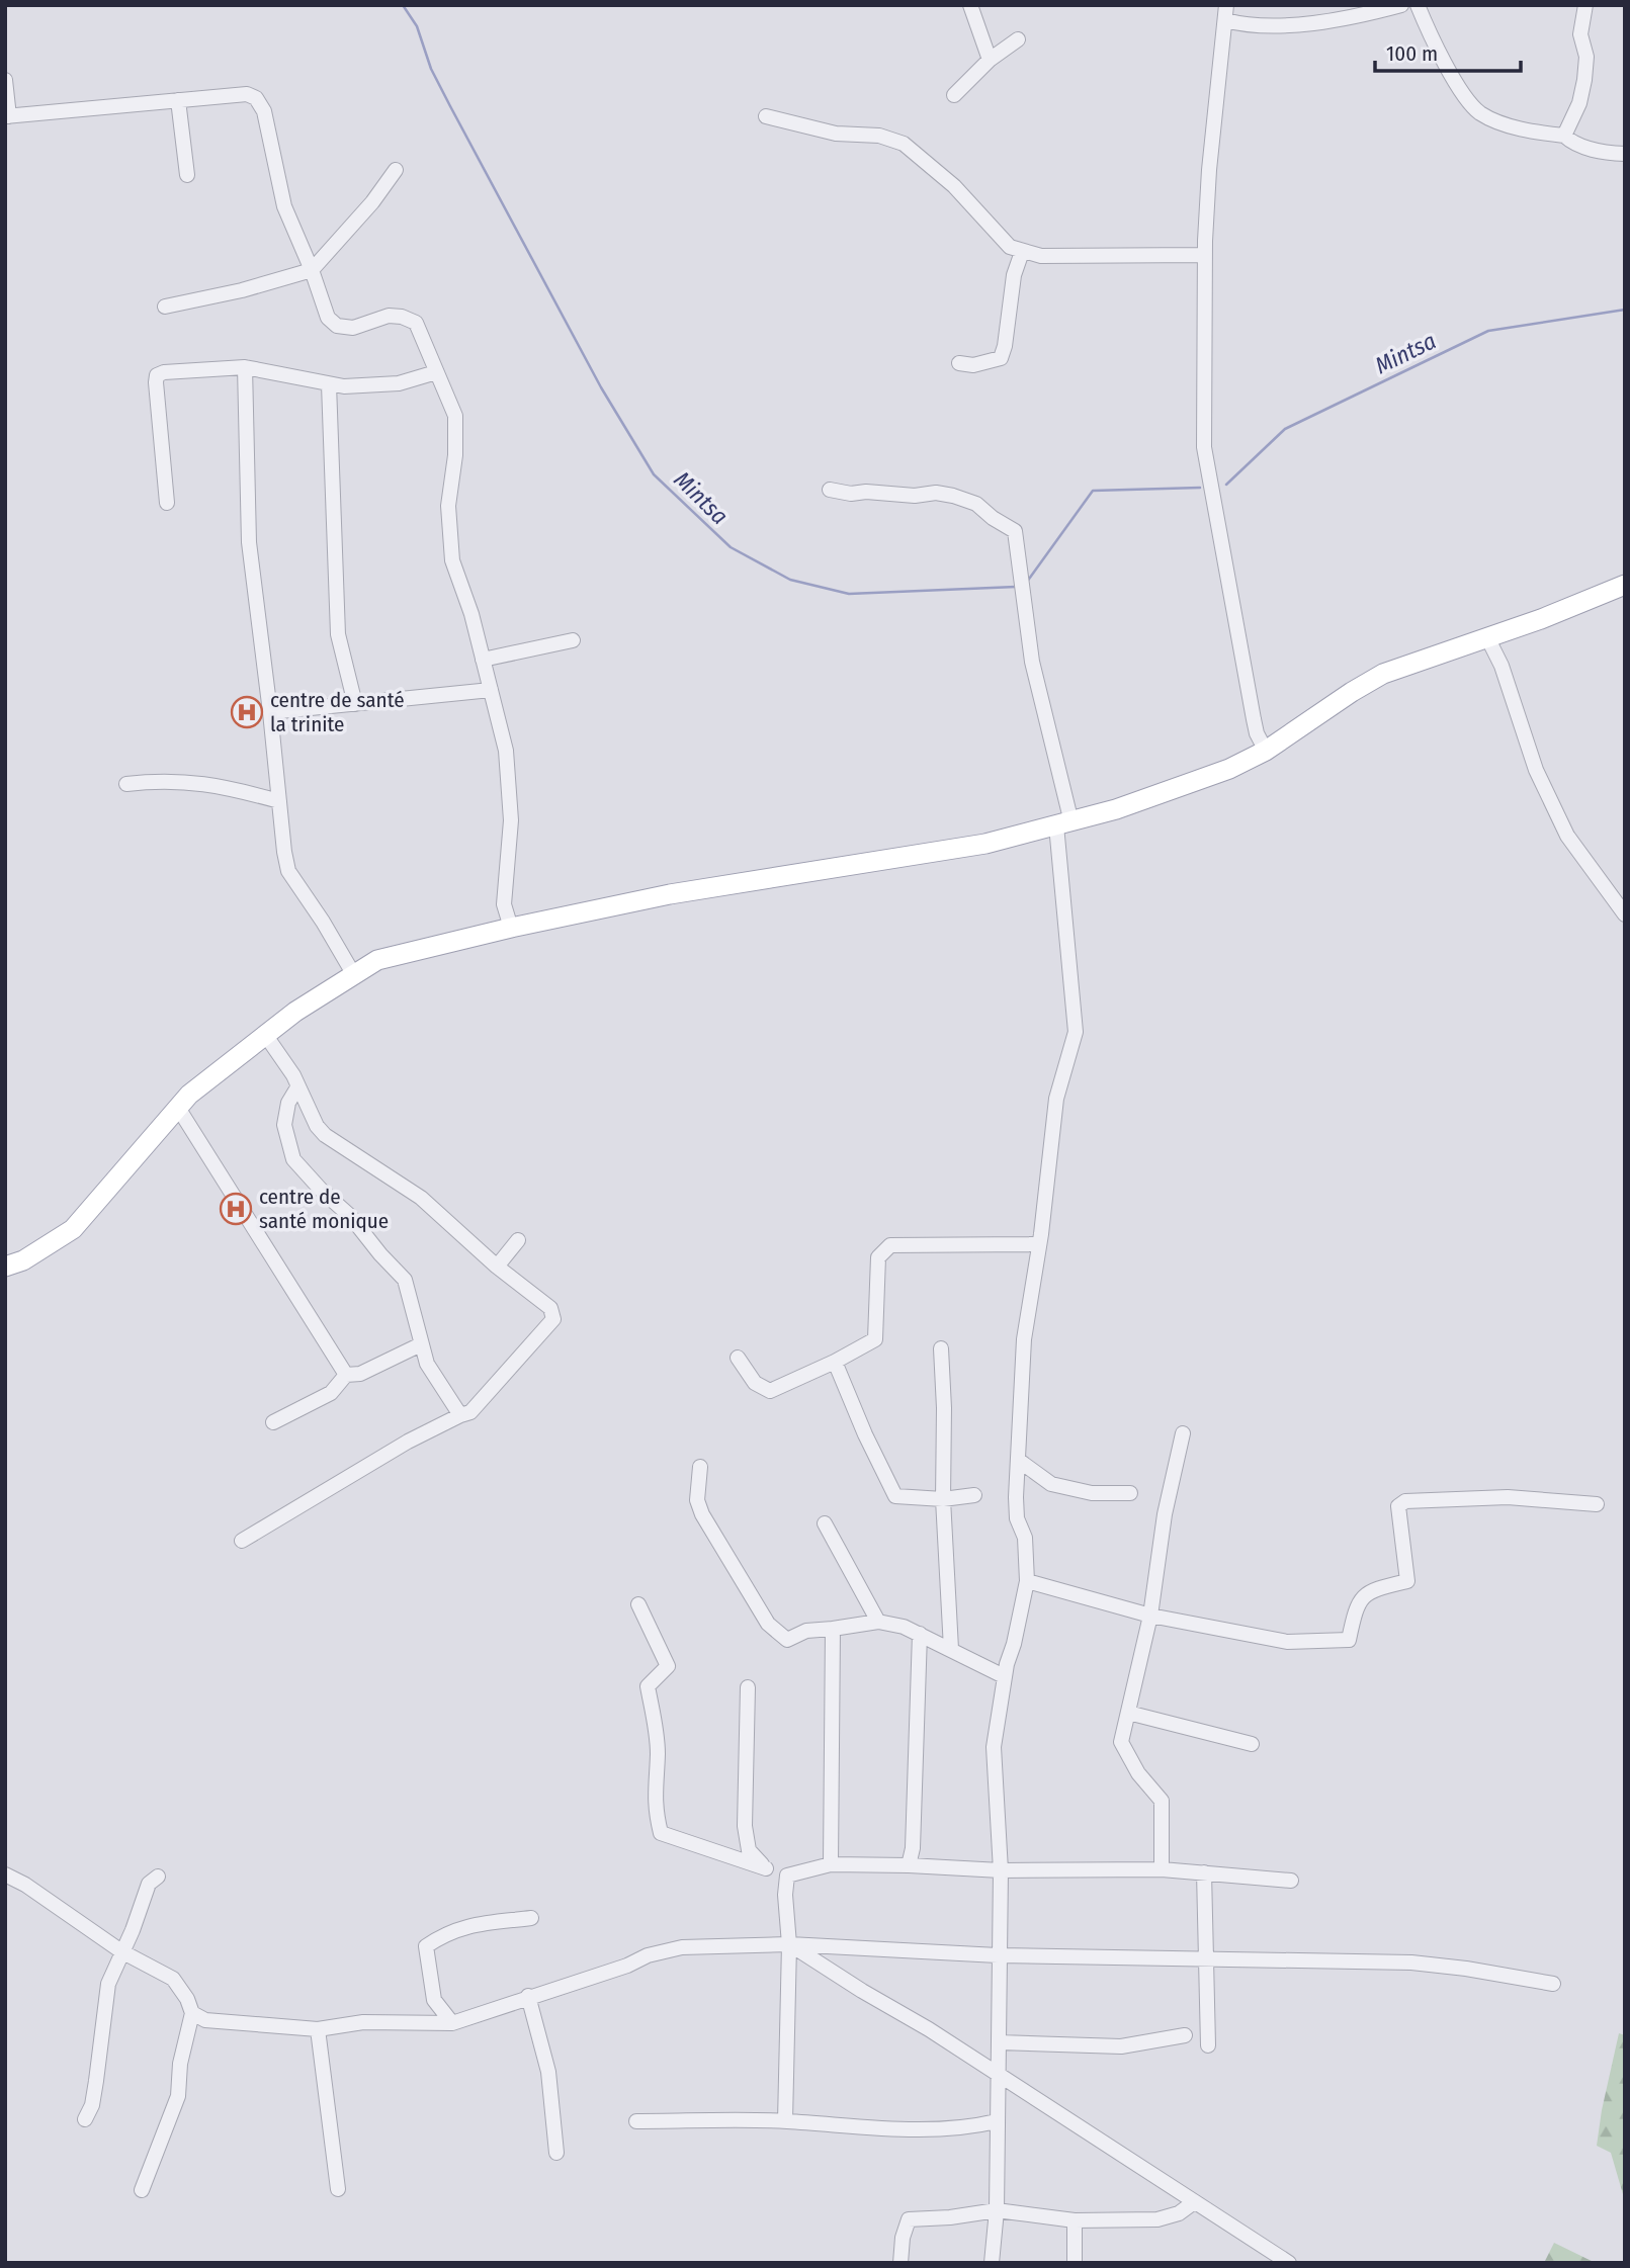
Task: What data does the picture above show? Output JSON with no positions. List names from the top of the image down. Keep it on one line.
{"water":["Mintsa"],"places":{"hospital":["centre de santé la trinite","centre de santé monique"]},"scale_bar":"100 m"}
